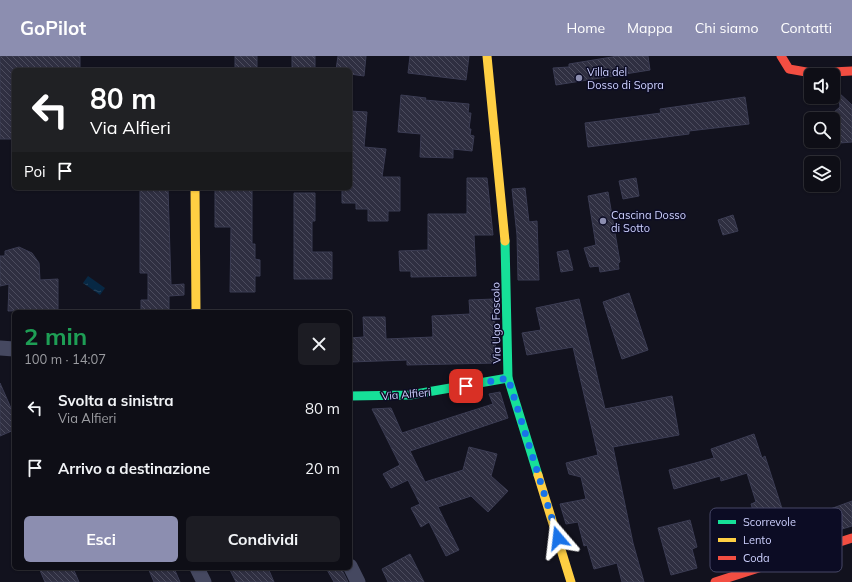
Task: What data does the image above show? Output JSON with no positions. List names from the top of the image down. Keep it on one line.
{"streets":{"street":["Via Ugo Foscolo","Via Alfieri"]},"crossings":[["Via Ugo Foscolo","Via Alfieri"]],"places":["Villa del Dosso di Sopra","Cascina Dosso di Sotto"],"legend":["Scorrevole","Lento","Coda"],"page":{"header":"GoPilot","nav":["Home","Mappa","Chi siamo","Contatti"],"turn":["80 m","Via Alfieri"],"then":"Poi","heading":["2 min","100 m · 14:07"],"list":[{"name":"Svolta a sinistra","note":"Via Alfieri","value":"80 m"},{"name":"Arrivo a destinazione","value":"20 m"}],"buttons":["Esci","Condividi"]}}
